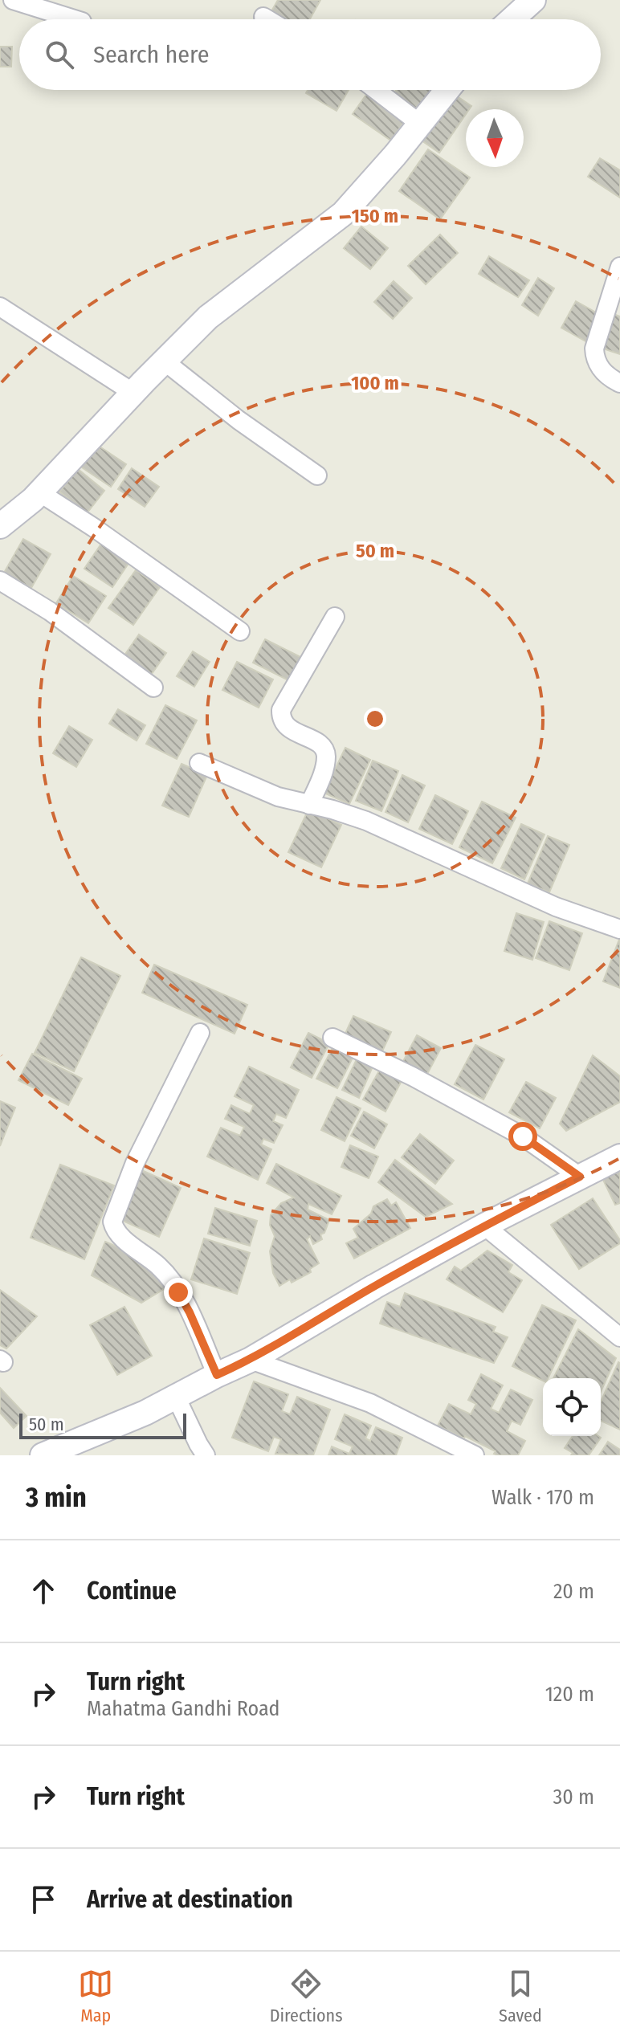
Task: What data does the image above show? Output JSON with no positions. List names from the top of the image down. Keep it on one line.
{"scale_bar":"50 m","north":"bottom","page":{"search":"Search here","scale":"50 m","heading":["3 min","Walk · 170 m"],"list":[["Continue","20 m"],["Turn right","Mahatma Gandhi Road","120 m"],["Turn right","30 m"],"Arrive at destination"],"nav":["Map","Directions","Saved"]},"rings":["150 m","100 m","50 m"]}
